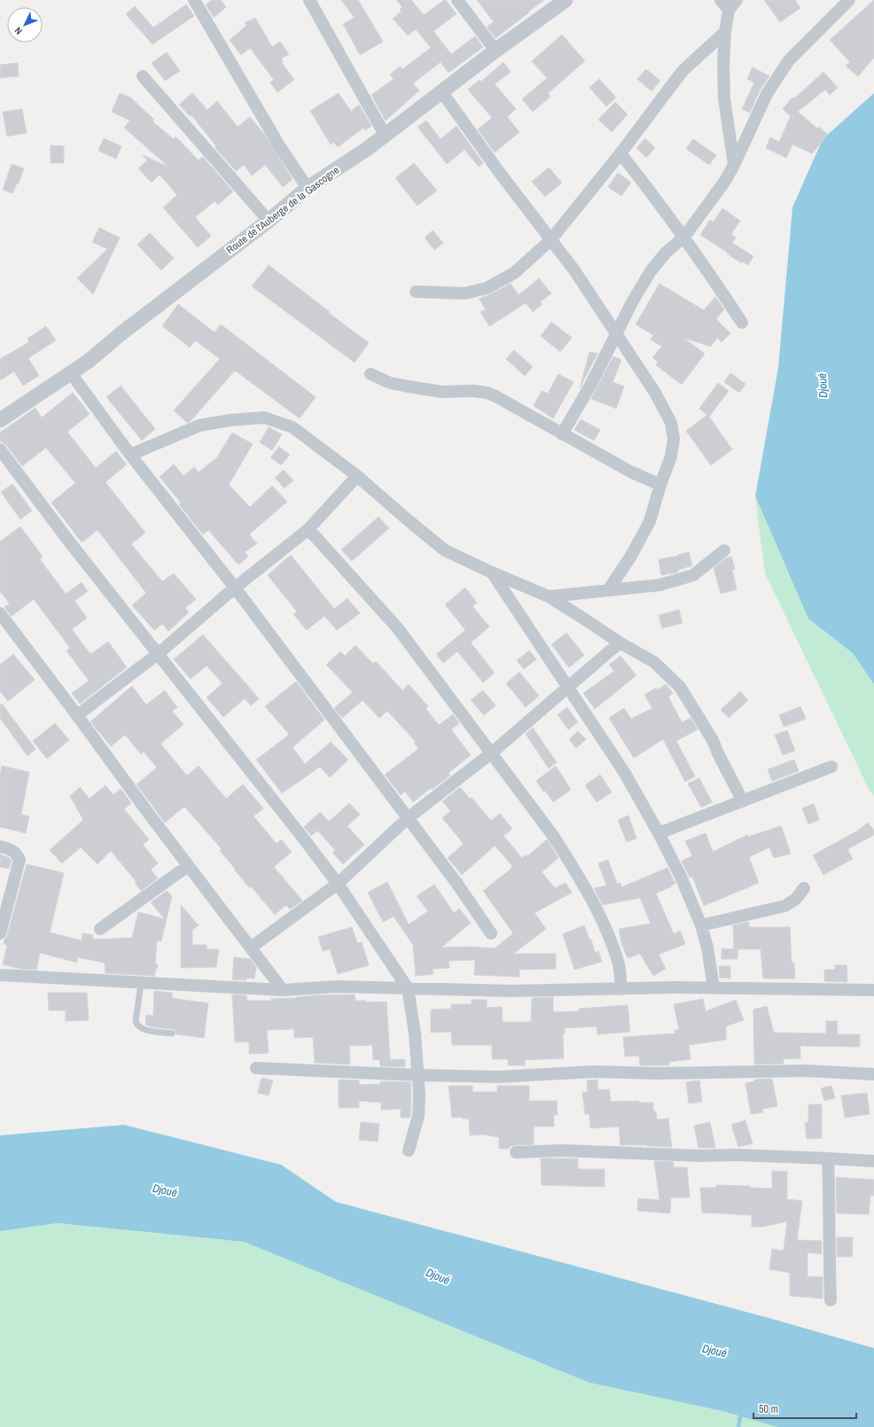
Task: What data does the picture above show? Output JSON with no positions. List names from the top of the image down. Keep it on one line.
{"streets":{"street":["Route de l'Auberge de la Gascogne"]},"water":["Djoué"],"scale_bar":"50 m","north":"bottom left"}
